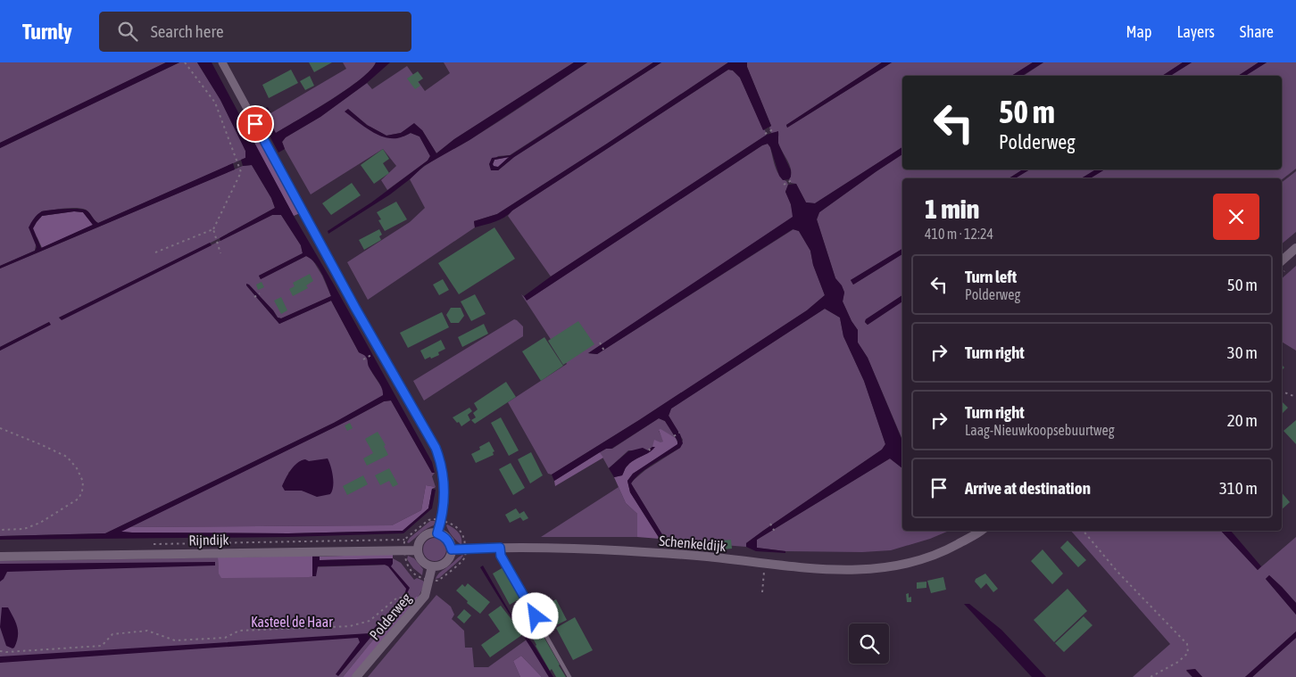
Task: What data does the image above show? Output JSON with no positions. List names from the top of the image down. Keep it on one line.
{"streets":{"street":["Rijndijk","Schenkeldijk","Polderweg"]},"crossings":[["Rijndijk","Polderweg"]],"parks":["Kasteel de Haar"],"page":{"header":"Turnly","search":"Search here","nav":["Map","Layers","Share"],"turn":["50 m","Polderweg"],"heading":["1 min","410 m · 12:24"],"list":[{"name":"Turn left","note":"Polderweg","value":"50 m"},{"name":"Turn right","value":"30 m"},{"name":"Turn right","note":"Laag-Nieuwkoopsebuurtweg","value":"20 m"},{"name":"Arrive at destination","value":"310 m"}]}}
